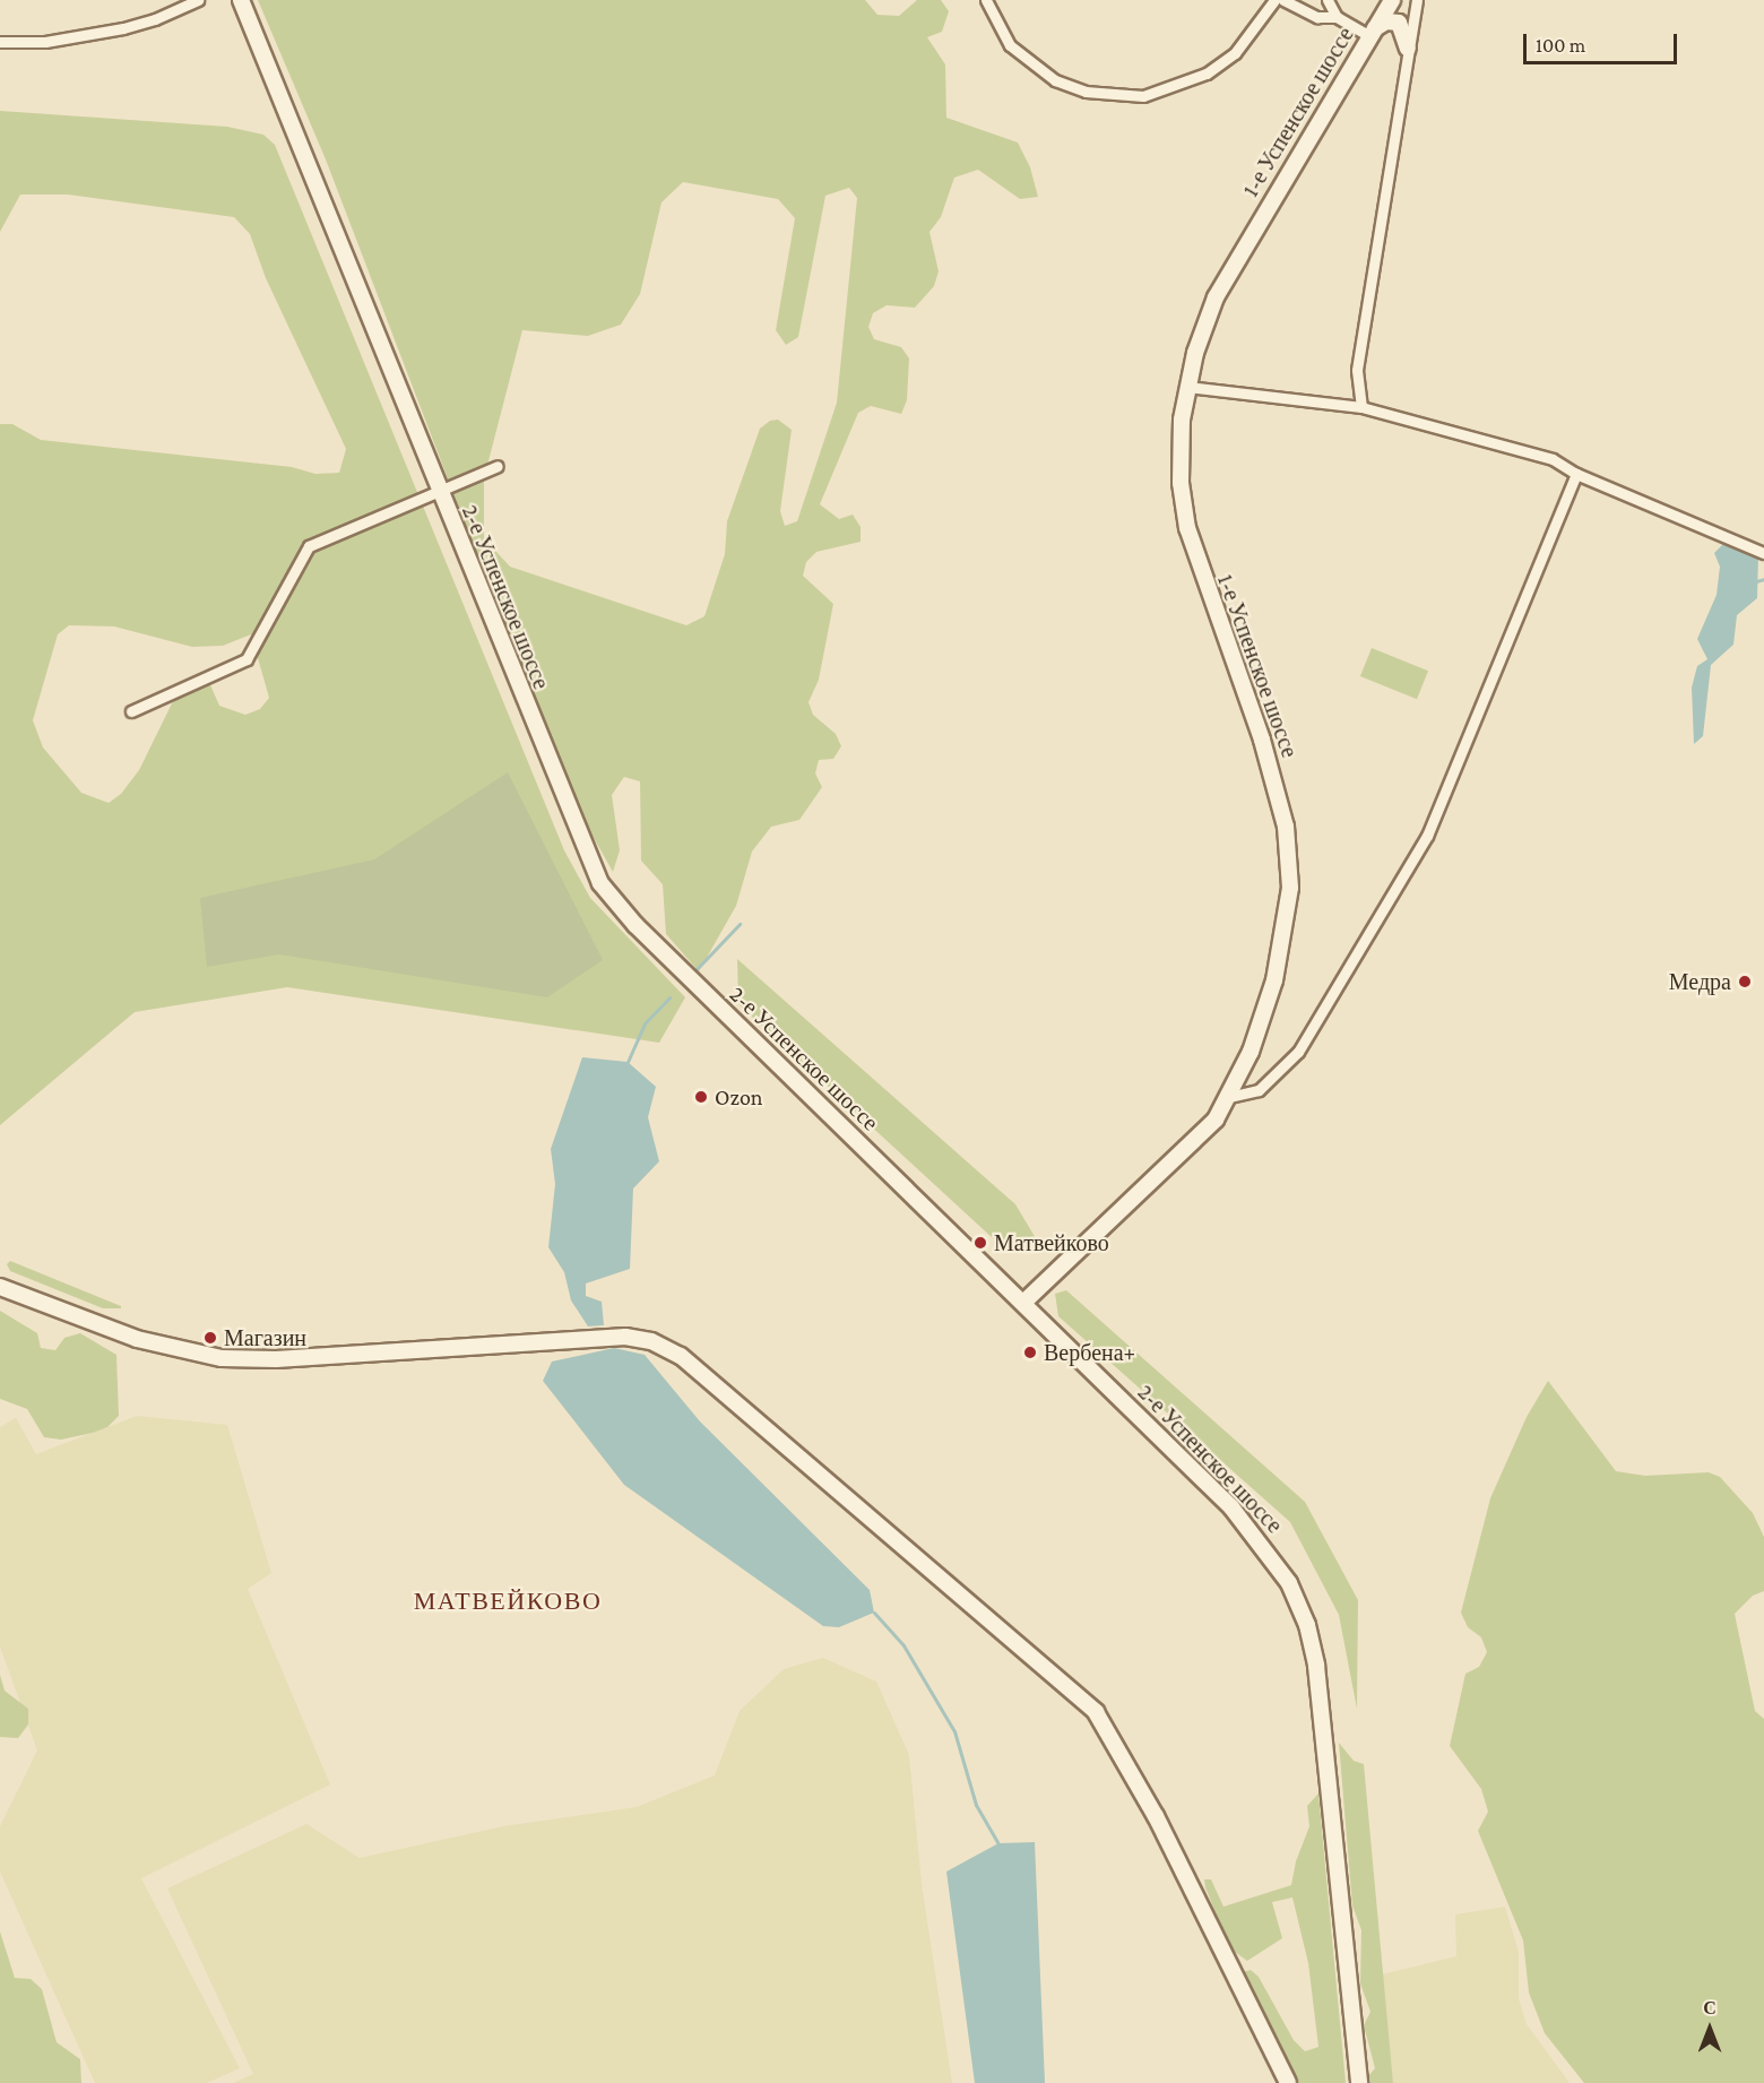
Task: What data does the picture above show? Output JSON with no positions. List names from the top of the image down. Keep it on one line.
{"streets":{"main road":["1-е Успенское шоссе","2-е Успенское шоссе"]},"crossings":[["1-е Успенское шоссе","2-е Успенское шоссе"]],"districts":["МАТВЕЙКОВО"],"places":["Медра","Ozon","Матвейково","Магазин","Вербена+"],"scale_bar":"100 m","north":"top"}
